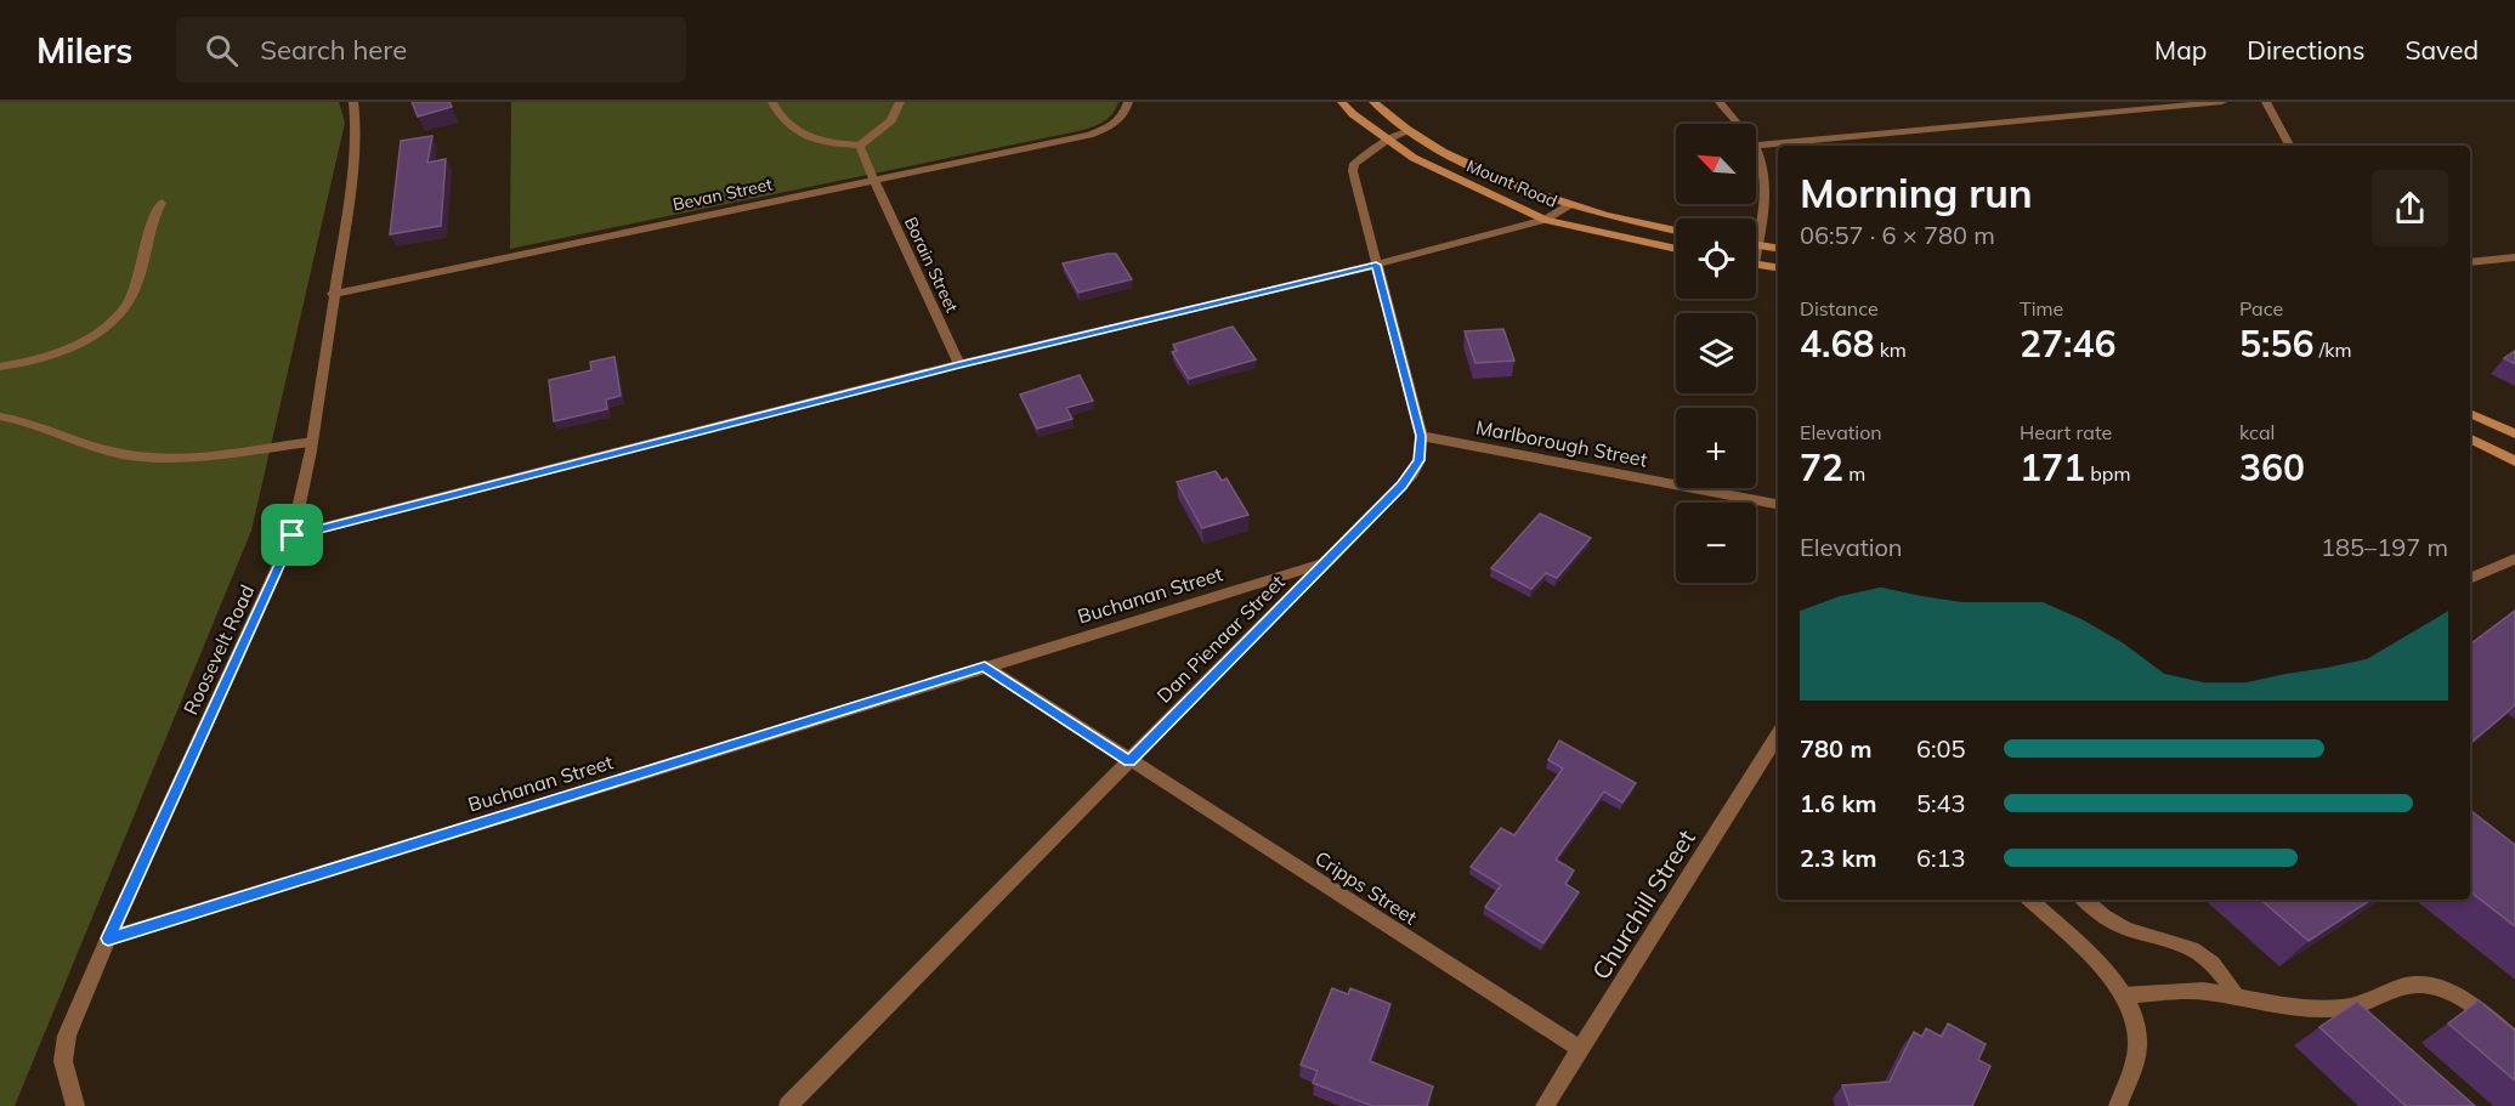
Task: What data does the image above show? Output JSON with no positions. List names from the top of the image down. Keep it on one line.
{"streets":{"main road":["Mount Road"],"street":["Bevan Street","Borain Street","Marlborough Street","Buchanan Street","Dan Pienaar Street","Roosevelt Road","Cripps Street","Churchill Street"]},"crossings":[["Mount Road","Dan Pienaar Street"],["Bevan Street","Borain Street"],["Bevan Street","Roosevelt Road"],["Marlborough Street","Dan Pienaar Street"],["Buchanan Street","Dan Pienaar Street"],["Buchanan Street","Roosevelt Road"],["Dan Pienaar Street","Cripps Street"],["Cripps Street","Churchill Street"]],"north":"top left","page":{"header":"Milers","search":"Search here","nav":["Map","Directions","Saved"],"map_buttons":["+","−"],"heading":["Morning run","06:57 · 6 × 780 m"],"stats":[["Distance","4.68 km"],["Time","27:46"],["Pace","5:56 /km"],["Elevation","72 m"],["Heart rate","171 bpm"],["kcal","360"]],"chart":["Elevation","185–197 m"],"list":[{"name":"780 m","note":"6:05"},{"name":"1.6 km","note":"5:43"},{"name":"2.3 km","note":"6:13"}]}}
